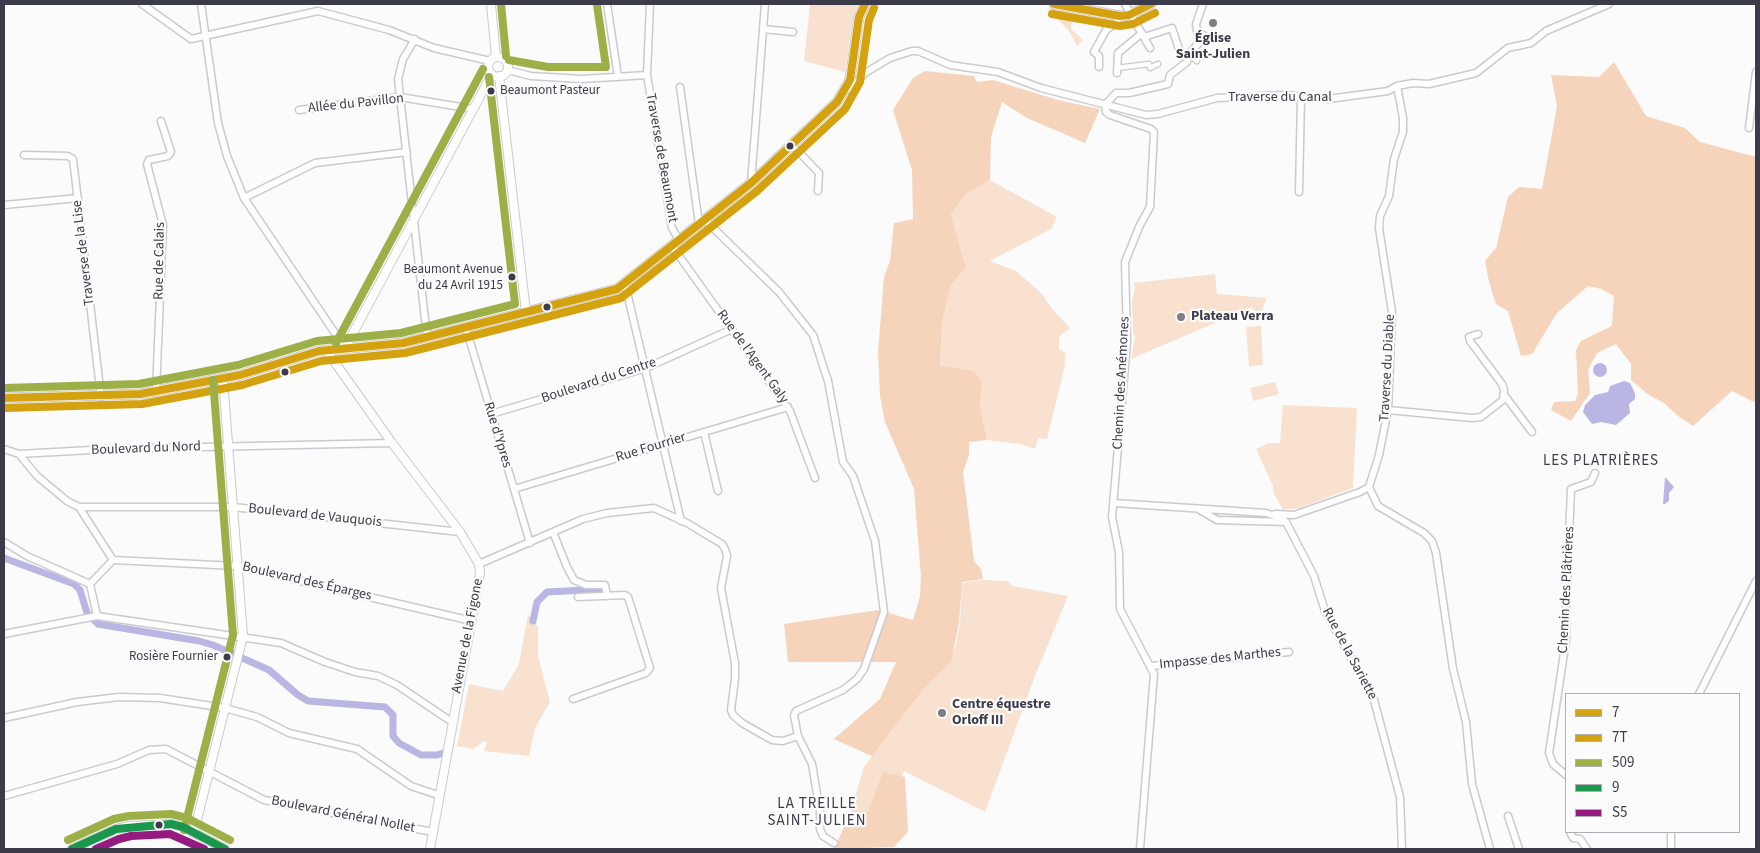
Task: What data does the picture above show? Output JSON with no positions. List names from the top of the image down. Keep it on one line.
{"streets":{"street":["Traverse du Canal","Allée du Pavillon","Traverse de Beaumont","Traverse de la Lise","Rue de Calais","Rue de l'Agent Galy","Traverse du Diable","Boulevard du Centre","Chemin des Anémones","Rue d'Ypres","Rue Fourrier","Boulevard du Nord","Boulevard de Vauquois","Boulevard des Éparges","Chemin des Plâtrières","Avenue de la Figone","Rue de la Sariette","Impasse des Marthes","Boulevard Général Nollet"]},"crossings":[["Traverse du Canal","Traverse du Diable"],["Traverse du Canal","Chemin des Anémones"],["Traverse de Beaumont","Rue de l'Agent Galy"],["Rue de l'Agent Galy","Boulevard du Centre"],["Rue de l'Agent Galy","Rue Fourrier"],["Boulevard du Centre","Rue d'Ypres"],["Chemin des Anémones","Impasse des Marthes"],["Rue d'Ypres","Rue Fourrier"],["Boulevard du Nord","Avenue de la Figone"],["Boulevard de Vauquois","Avenue de la Figone"],["Boulevard des Éparges","Avenue de la Figone"],["Avenue de la Figone","Boulevard Général Nollet"]],"districts":["LES PLATRIÈRES","LA TREILLE SAINT-JULIEN"],"places":["Église Saint-Julien","Beaumont Pasteur","Beaumont Avenue du 24 Avril 1915","Plateau Verra","Rosière Fournier","Centre équestre Orloff III"],"lines":["transit line 7","transit line 509","transit line 7T","transit line 9","transit line S5"],"legend":["7","7T","509","9","S5"]}
